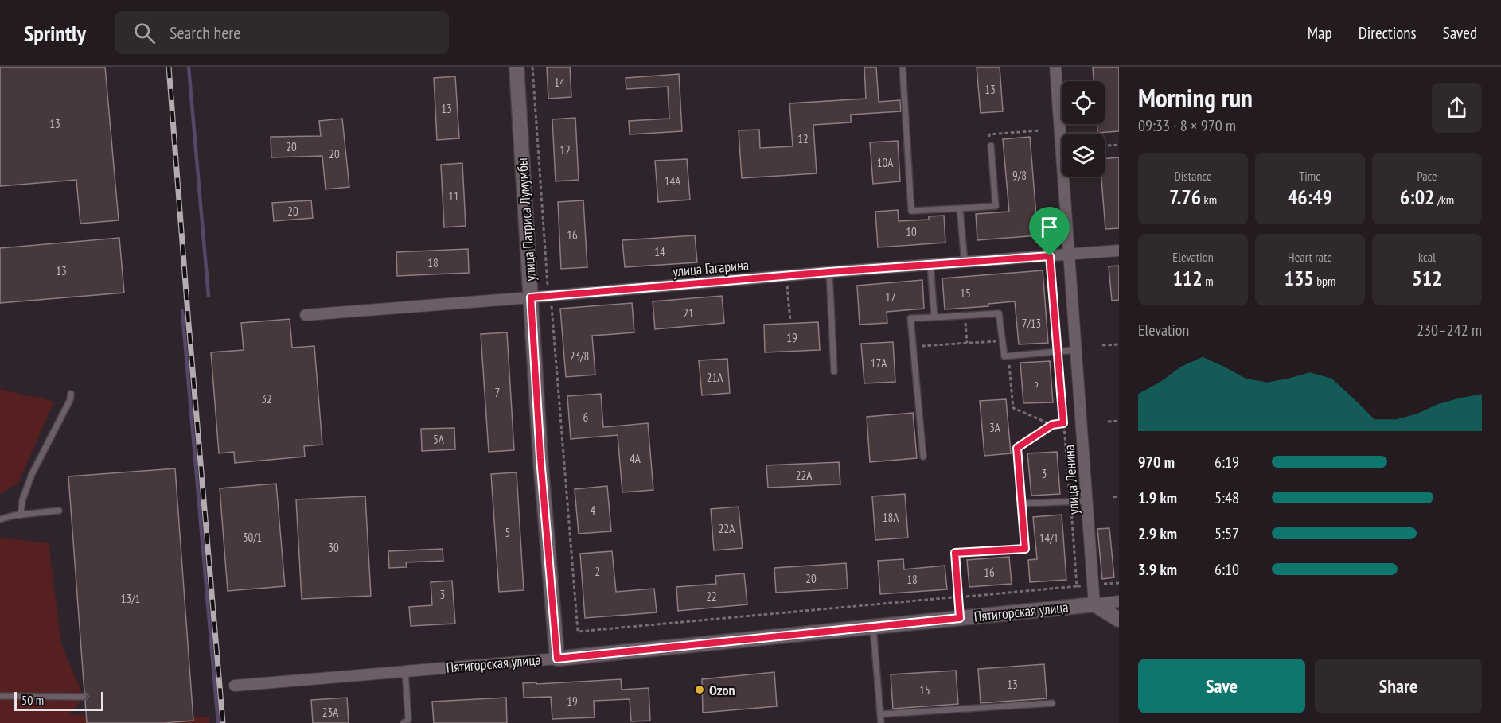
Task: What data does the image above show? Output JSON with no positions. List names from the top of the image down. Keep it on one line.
{"streets":{"street":["улица Патриса Лумумбы","улица Гагарина","улица Ленина","Пятигорская улица"]},"crossings":[["улица Патриса Лумумбы","улица Гагарина"],["улица Патриса Лумумбы","Пятигорская улица"],["улица Гагарина","улица Ленина"],["улица Ленина","Пятигорская улица"]],"places":["Ozon"],"house_numbers":["14","13","13","13","12","20","12","20","10А","9/8","14А","11","20","10","16","14","18","13","15","17","21","7/13","19","23/8","17А","21А","5","7","32","6","3А","5А","4А","3","22А","4","18А","22А","5","30/1","14/1","30","2","16","20","18","3","22","13/1","13","15","19","23А"],"scale_bar":"50 m","page":{"header":"Sprintly","search":"Search here","nav":["Map","Directions","Saved"],"heading":["Morning run","09:33 · 8 × 970 m"],"stats":[["Distance","7.76 km"],["Time","46:49"],["Pace","6:02 /km"],["Elevation","112 m"],["Heart rate","135 bpm"],["kcal","512"]],"chart":["Elevation","230–242 m"],"list":[{"name":"970 m","note":"6:19"},{"name":"1.9 km","note":"5:48"},{"name":"2.9 km","note":"5:57"},{"name":"3.9 km","note":"6:10"}],"buttons":["Save","Share"],"scale":"50 m"}}
